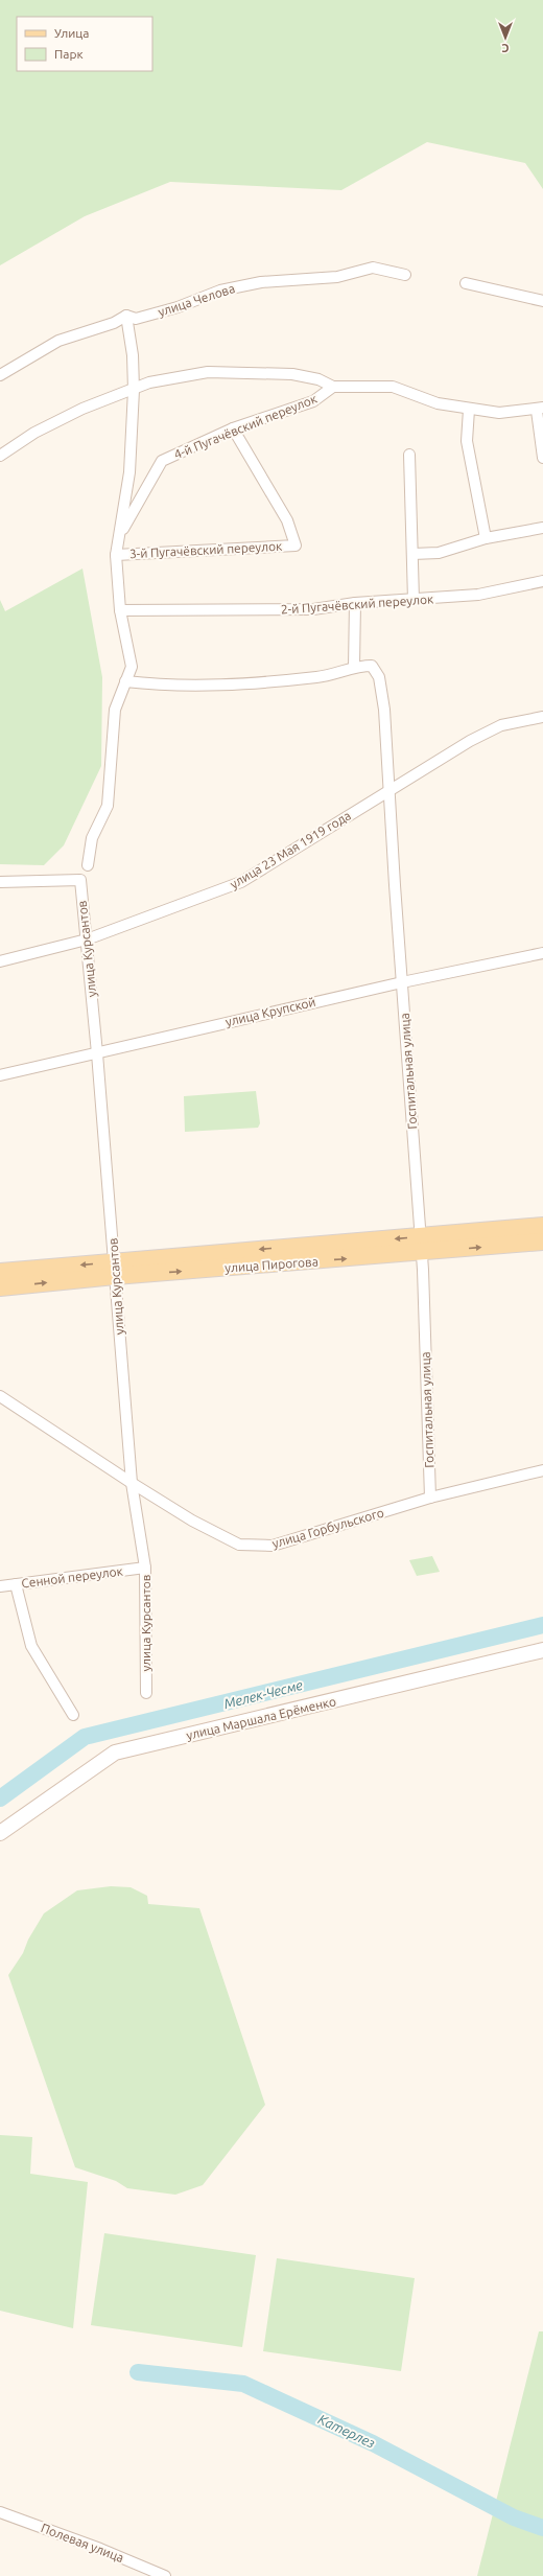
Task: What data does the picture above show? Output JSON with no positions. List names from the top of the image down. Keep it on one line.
{"streets":{"main road":["улица Пирогова","улица Маршала Ерёменко"],"street":["улица Челова","4-й Пугачёвский переулок","3-й Пугачёвский переулок","2-й Пугачёвский переулок","улица 23 Мая 1919 года","улица Курсантов","улица Крупской","Госпитальная улица","улица Горбульского","Сенной переулок","Полевая улица"]},"crossings":[["4-й Пугачёвский переулок","3-й Пугачёвский переулок"],["улица 23 Мая 1919 года","улица Курсантов"],["улица 23 Мая 1919 года","Госпитальная улица"],["улица Курсантов","улица Крупской"],["улица Курсантов","улица Пирогова"],["улица Курсантов","улица Горбульского"],["улица Курсантов","Сенной переулок"],["улица Крупской","Госпитальная улица"],["Госпитальная улица","улица Пирогова"],["Госпитальная улица","улица Горбульского"]],"water":["Мелек-Чесме","Катерлез"],"legend":["Улица","Парк"],"north":"bottom"}
